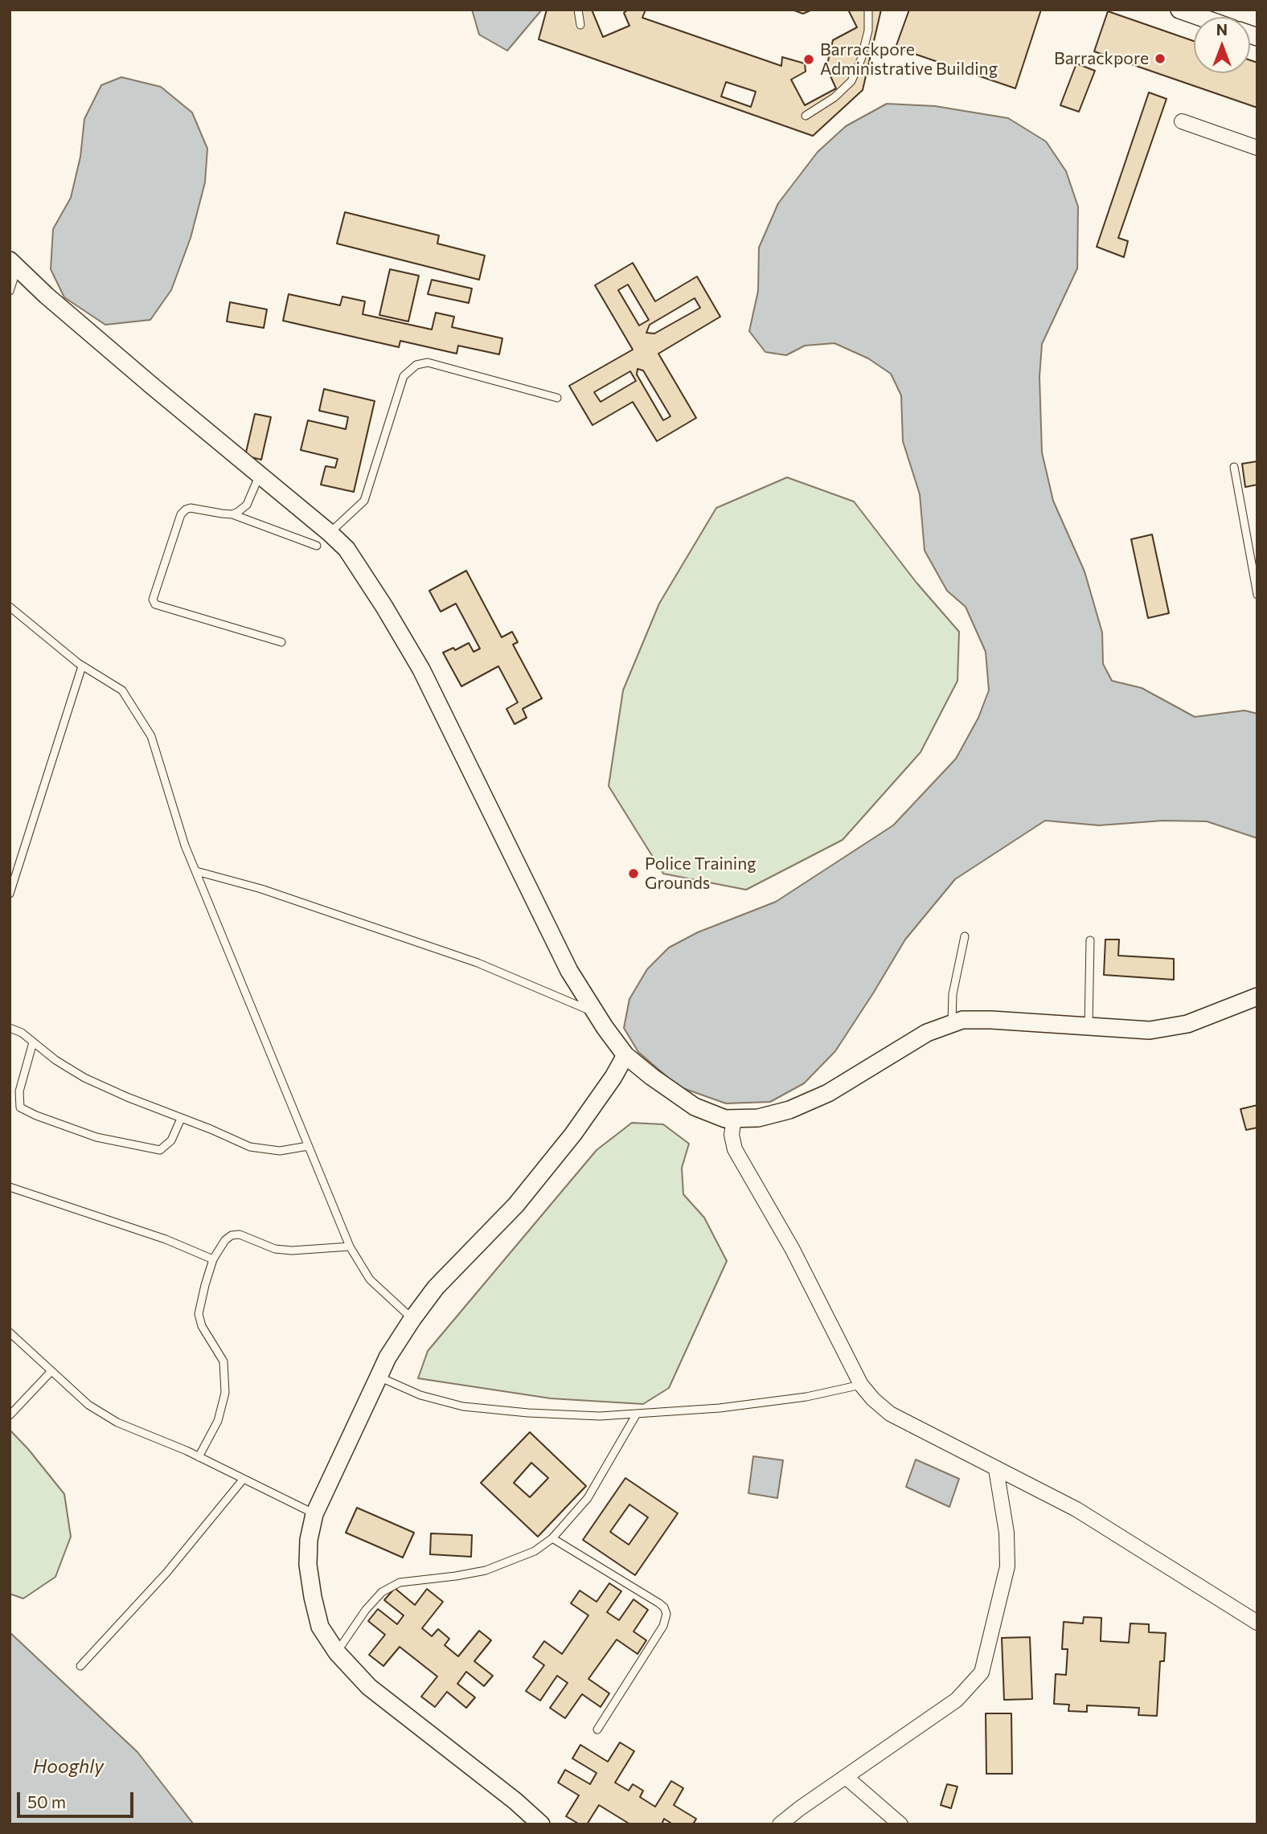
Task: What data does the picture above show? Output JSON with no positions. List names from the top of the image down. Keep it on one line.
{"water":["Hooghly"],"places":["Barrackpore","Barrackpore Administrative Building","Police Training Grounds"],"scale_bar":"50 m","north":"top"}
